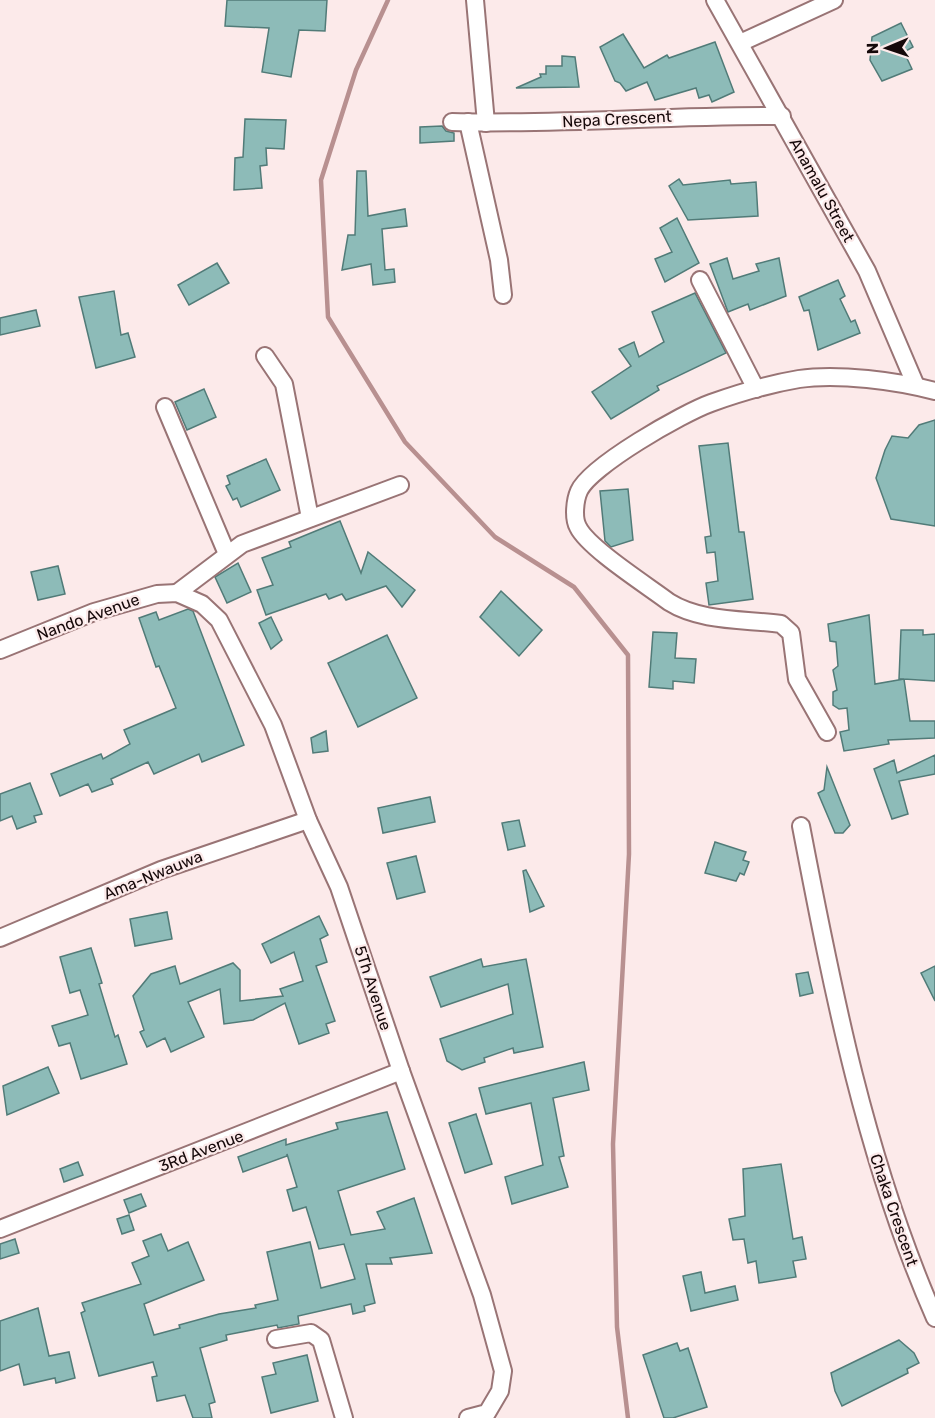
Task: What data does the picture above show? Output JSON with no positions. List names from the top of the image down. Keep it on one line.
{"streets":{"street":["Nepa Crescent","Anamalu Street","Nando Avenue","Ama-Nwauwa","5Th Avenue","3Rd Avenue","Chaka Crescent"]},"crossings":[["Nepa Crescent","Anamalu Street"],["Nando Avenue","5Th Avenue"],["Ama-Nwauwa","5Th Avenue"],["5Th Avenue","3Rd Avenue"]],"north":"left"}
